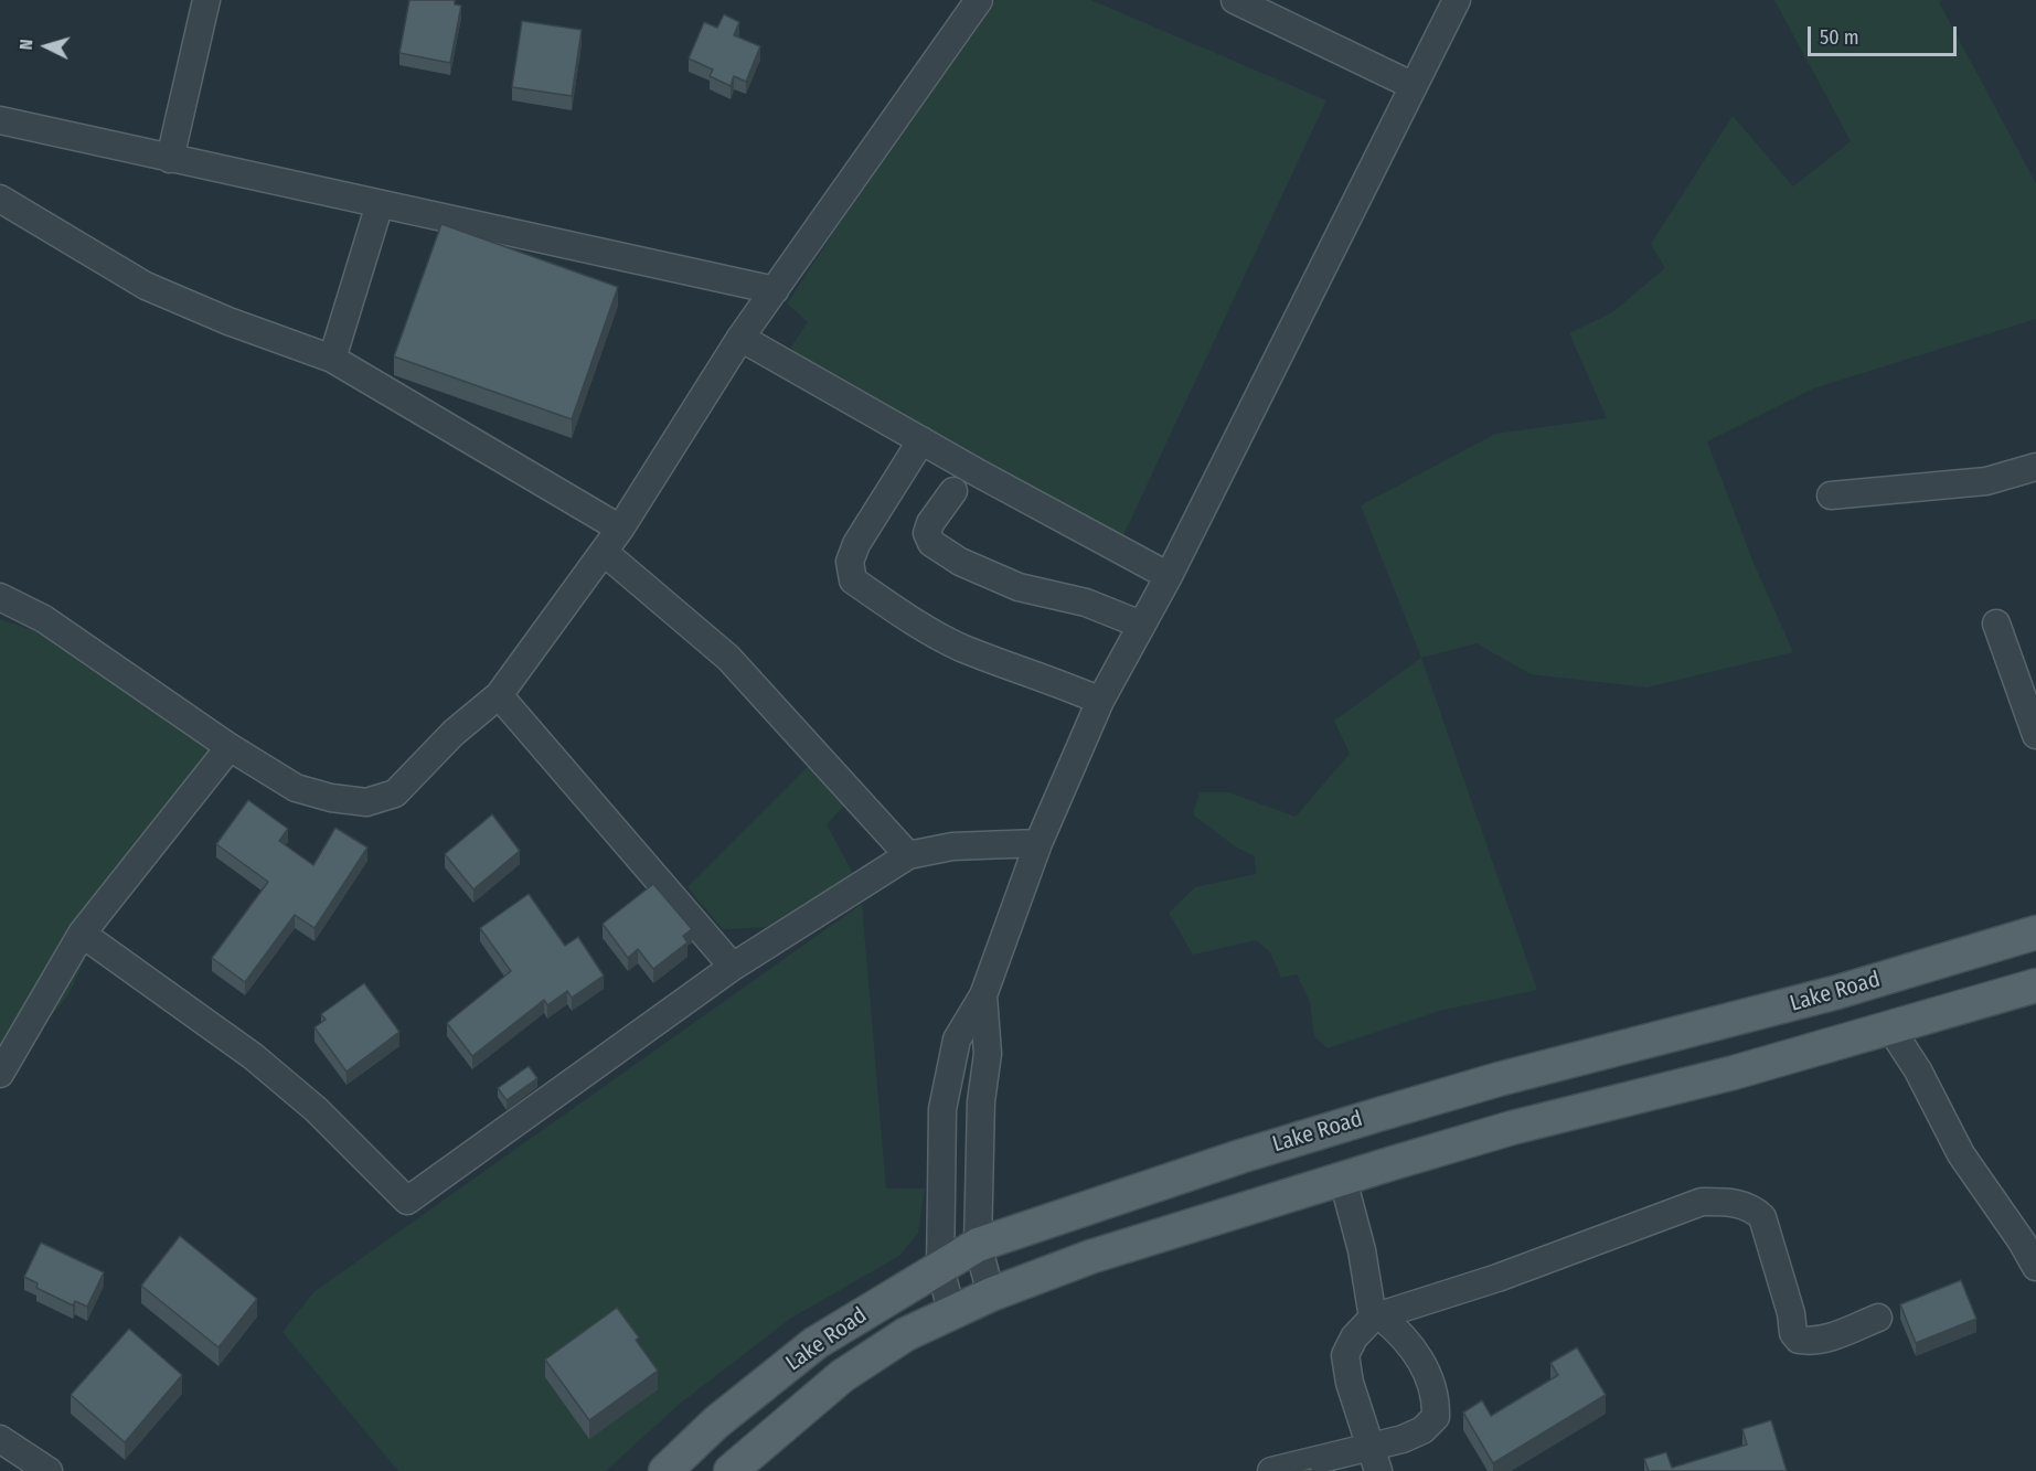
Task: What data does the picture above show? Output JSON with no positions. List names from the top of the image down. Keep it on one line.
{"streets":{"main road":["Lake Road"]},"scale_bar":"50 m","north":"left"}
